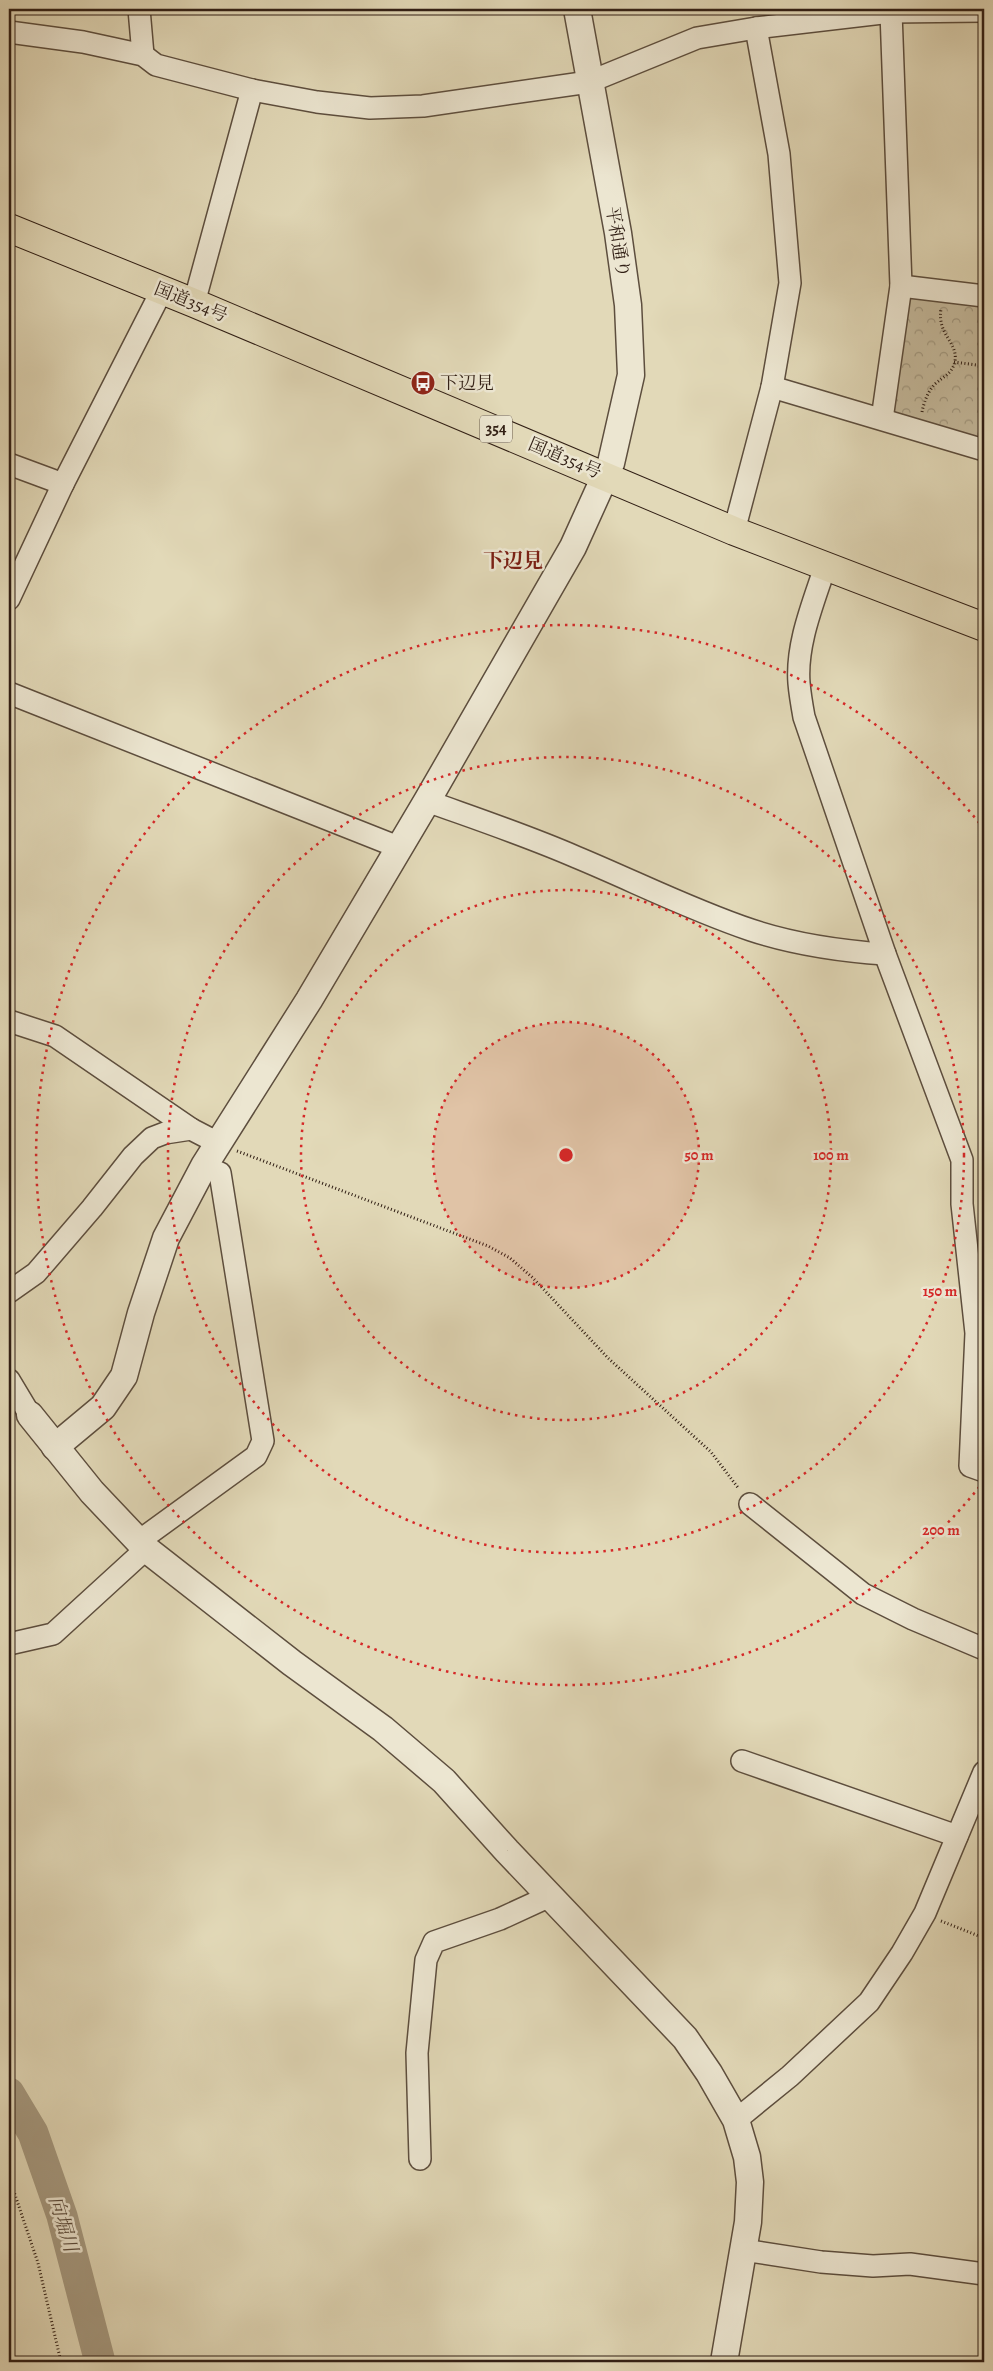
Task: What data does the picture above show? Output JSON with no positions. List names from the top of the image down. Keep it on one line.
{"streets":{"highway":["国道354号","354"],"street":["平和通り"]},"crossings":[["平和通り","国道354号"]],"districts":["下辺見"],"water":["向堀川"],"places":{"bus stop":["下辺見"]},"rings":["50 m","100 m","150 m","200 m"]}
